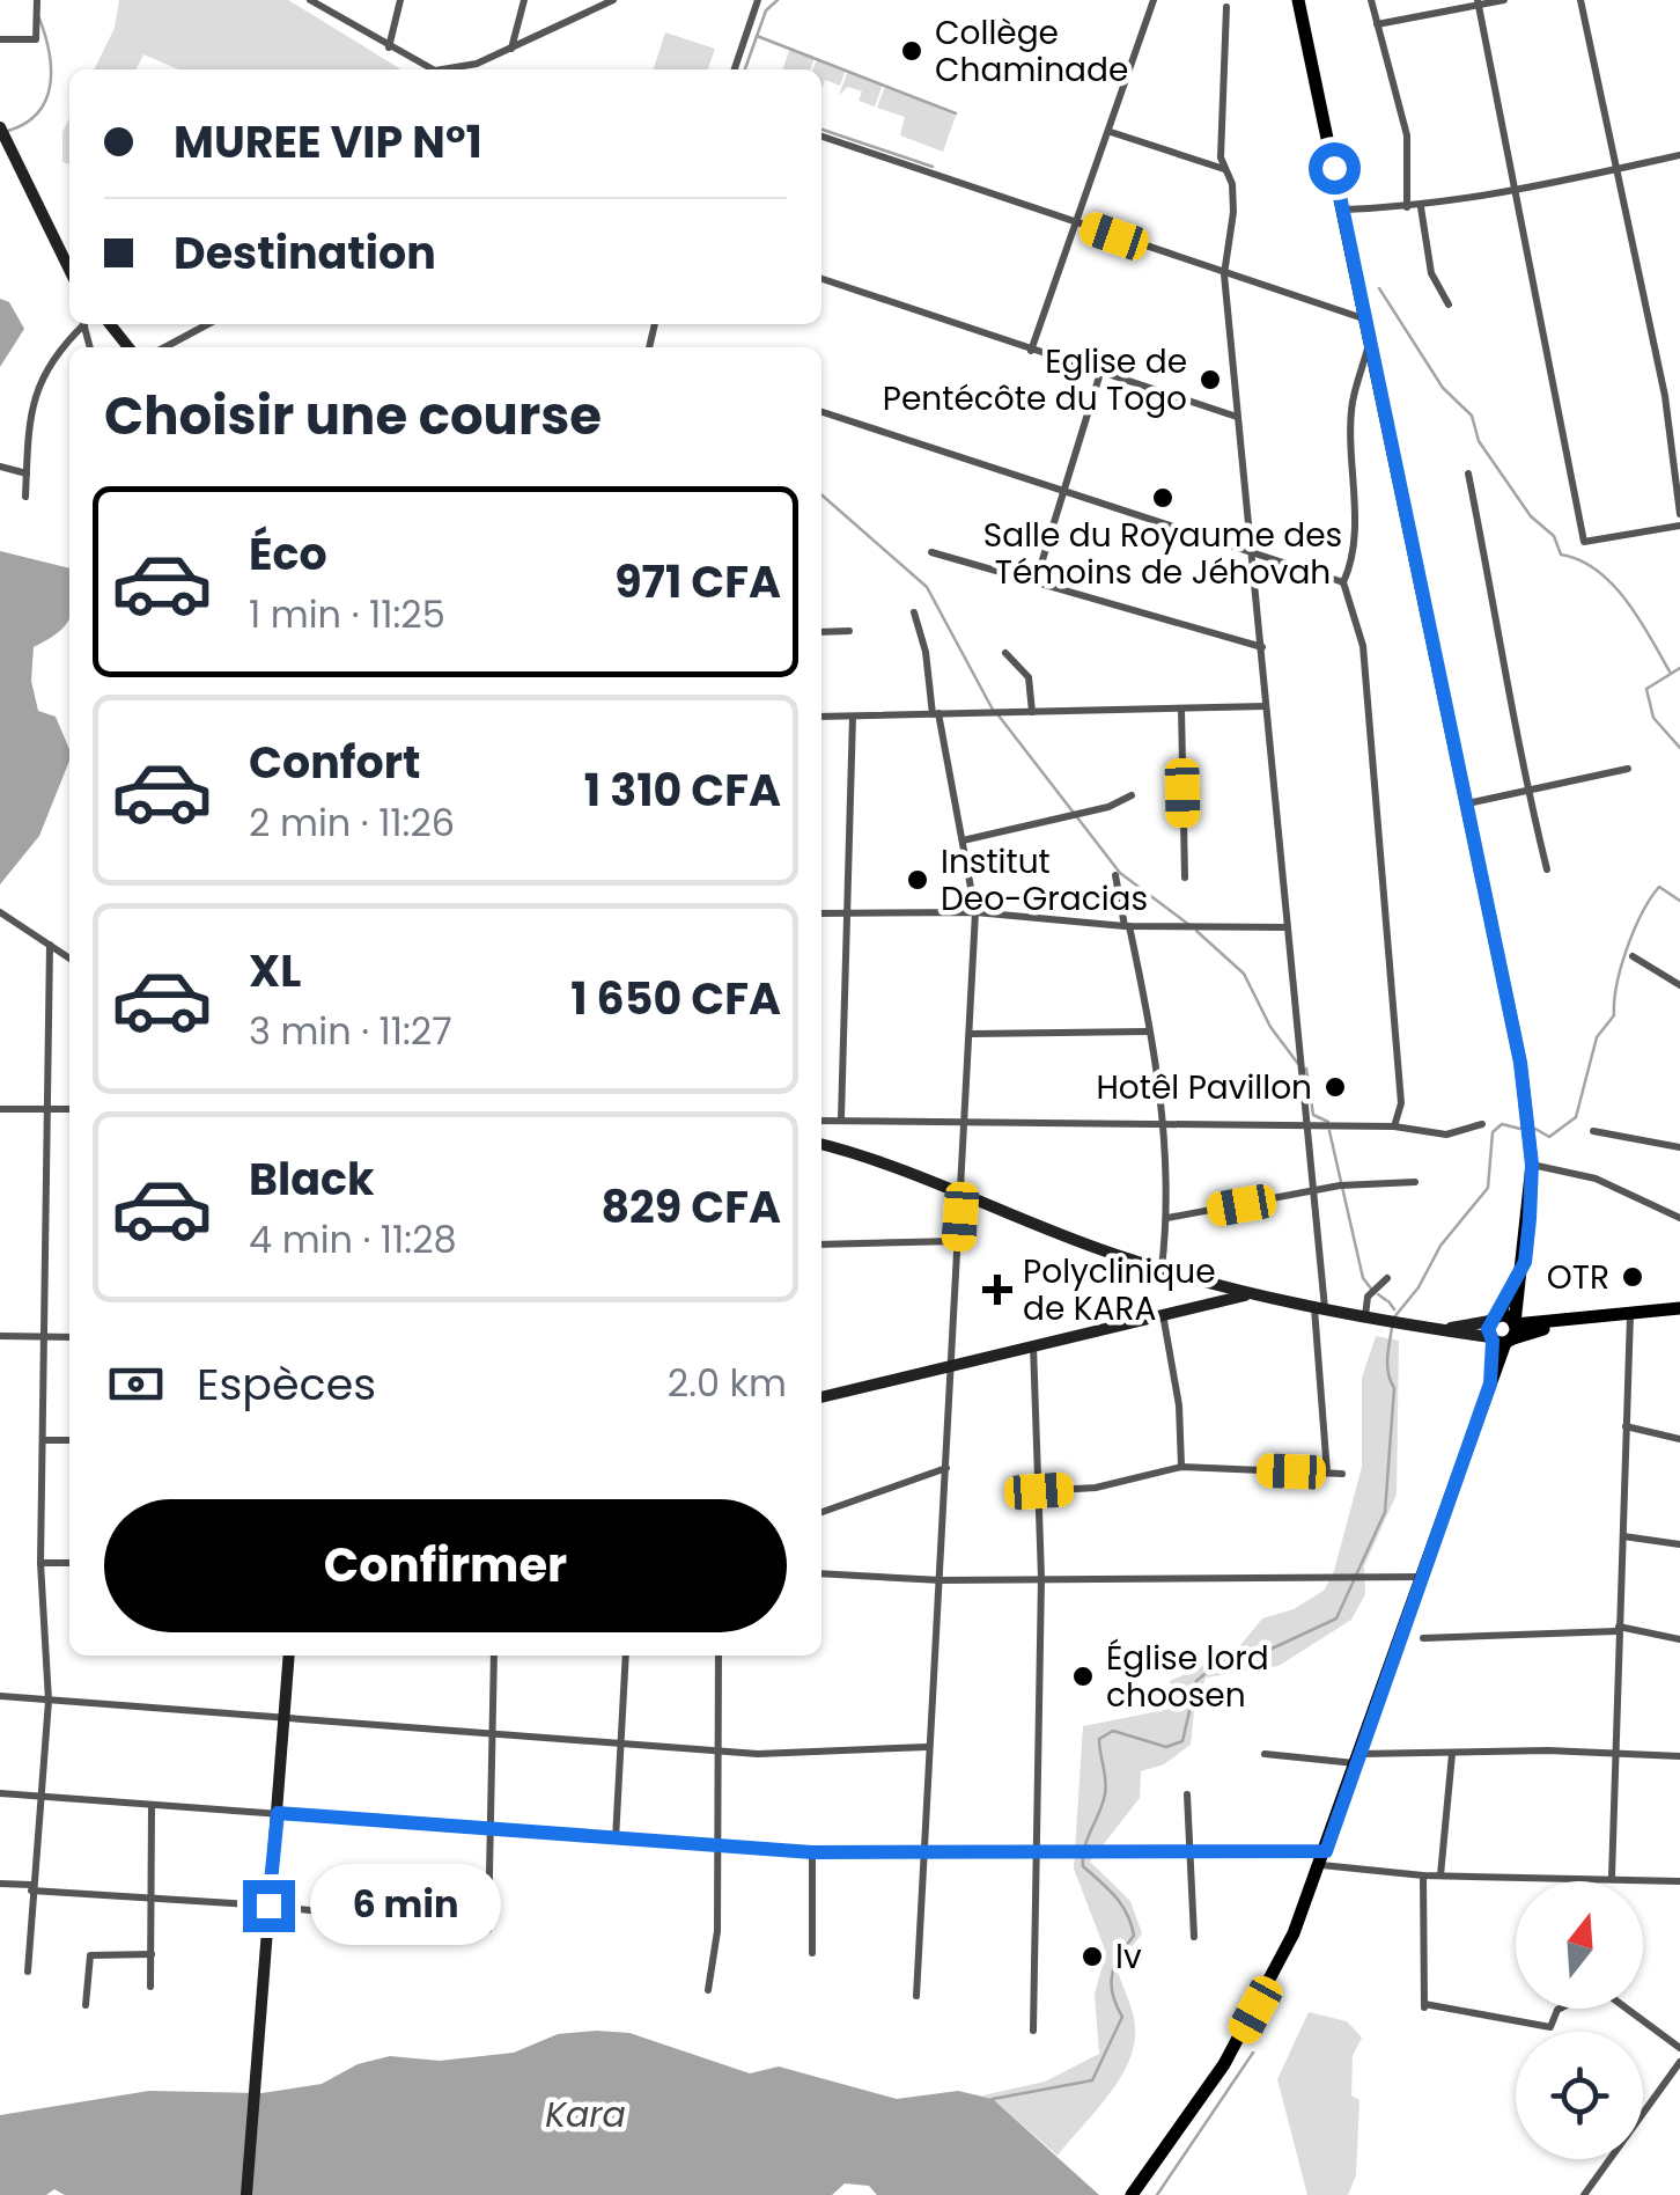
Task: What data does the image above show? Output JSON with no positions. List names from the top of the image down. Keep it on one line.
{"water":["Kara"],"places":{"other":["Collège Chaminade","Eglise de Pentécôte du Togo","Salle du Royaume des Témoins de Jéhovah","Institut Deo-Gracias","Hotêl Pavillon","OTR","Église lord choosen","lv"],"health":["Polyclinique de KARA"]},"north":"top","page":{"banner":["MUREE VIP N°1","Destination"],"heading":"Choisir une course","list":[{"name":"Éco","note":"1 min · 11:25","value":"971 CFA"},{"name":"Confort","note":"2 min · 11:26","value":"1 310 CFA"},{"name":"XL","note":"3 min · 11:27","value":"1 650 CFA"},{"name":"Black","note":"4 min · 11:28","value":"829 CFA"}],"pay":["Espèces","2.0 km"],"buttons":"Confirmer","bubble":"6 min"}}
